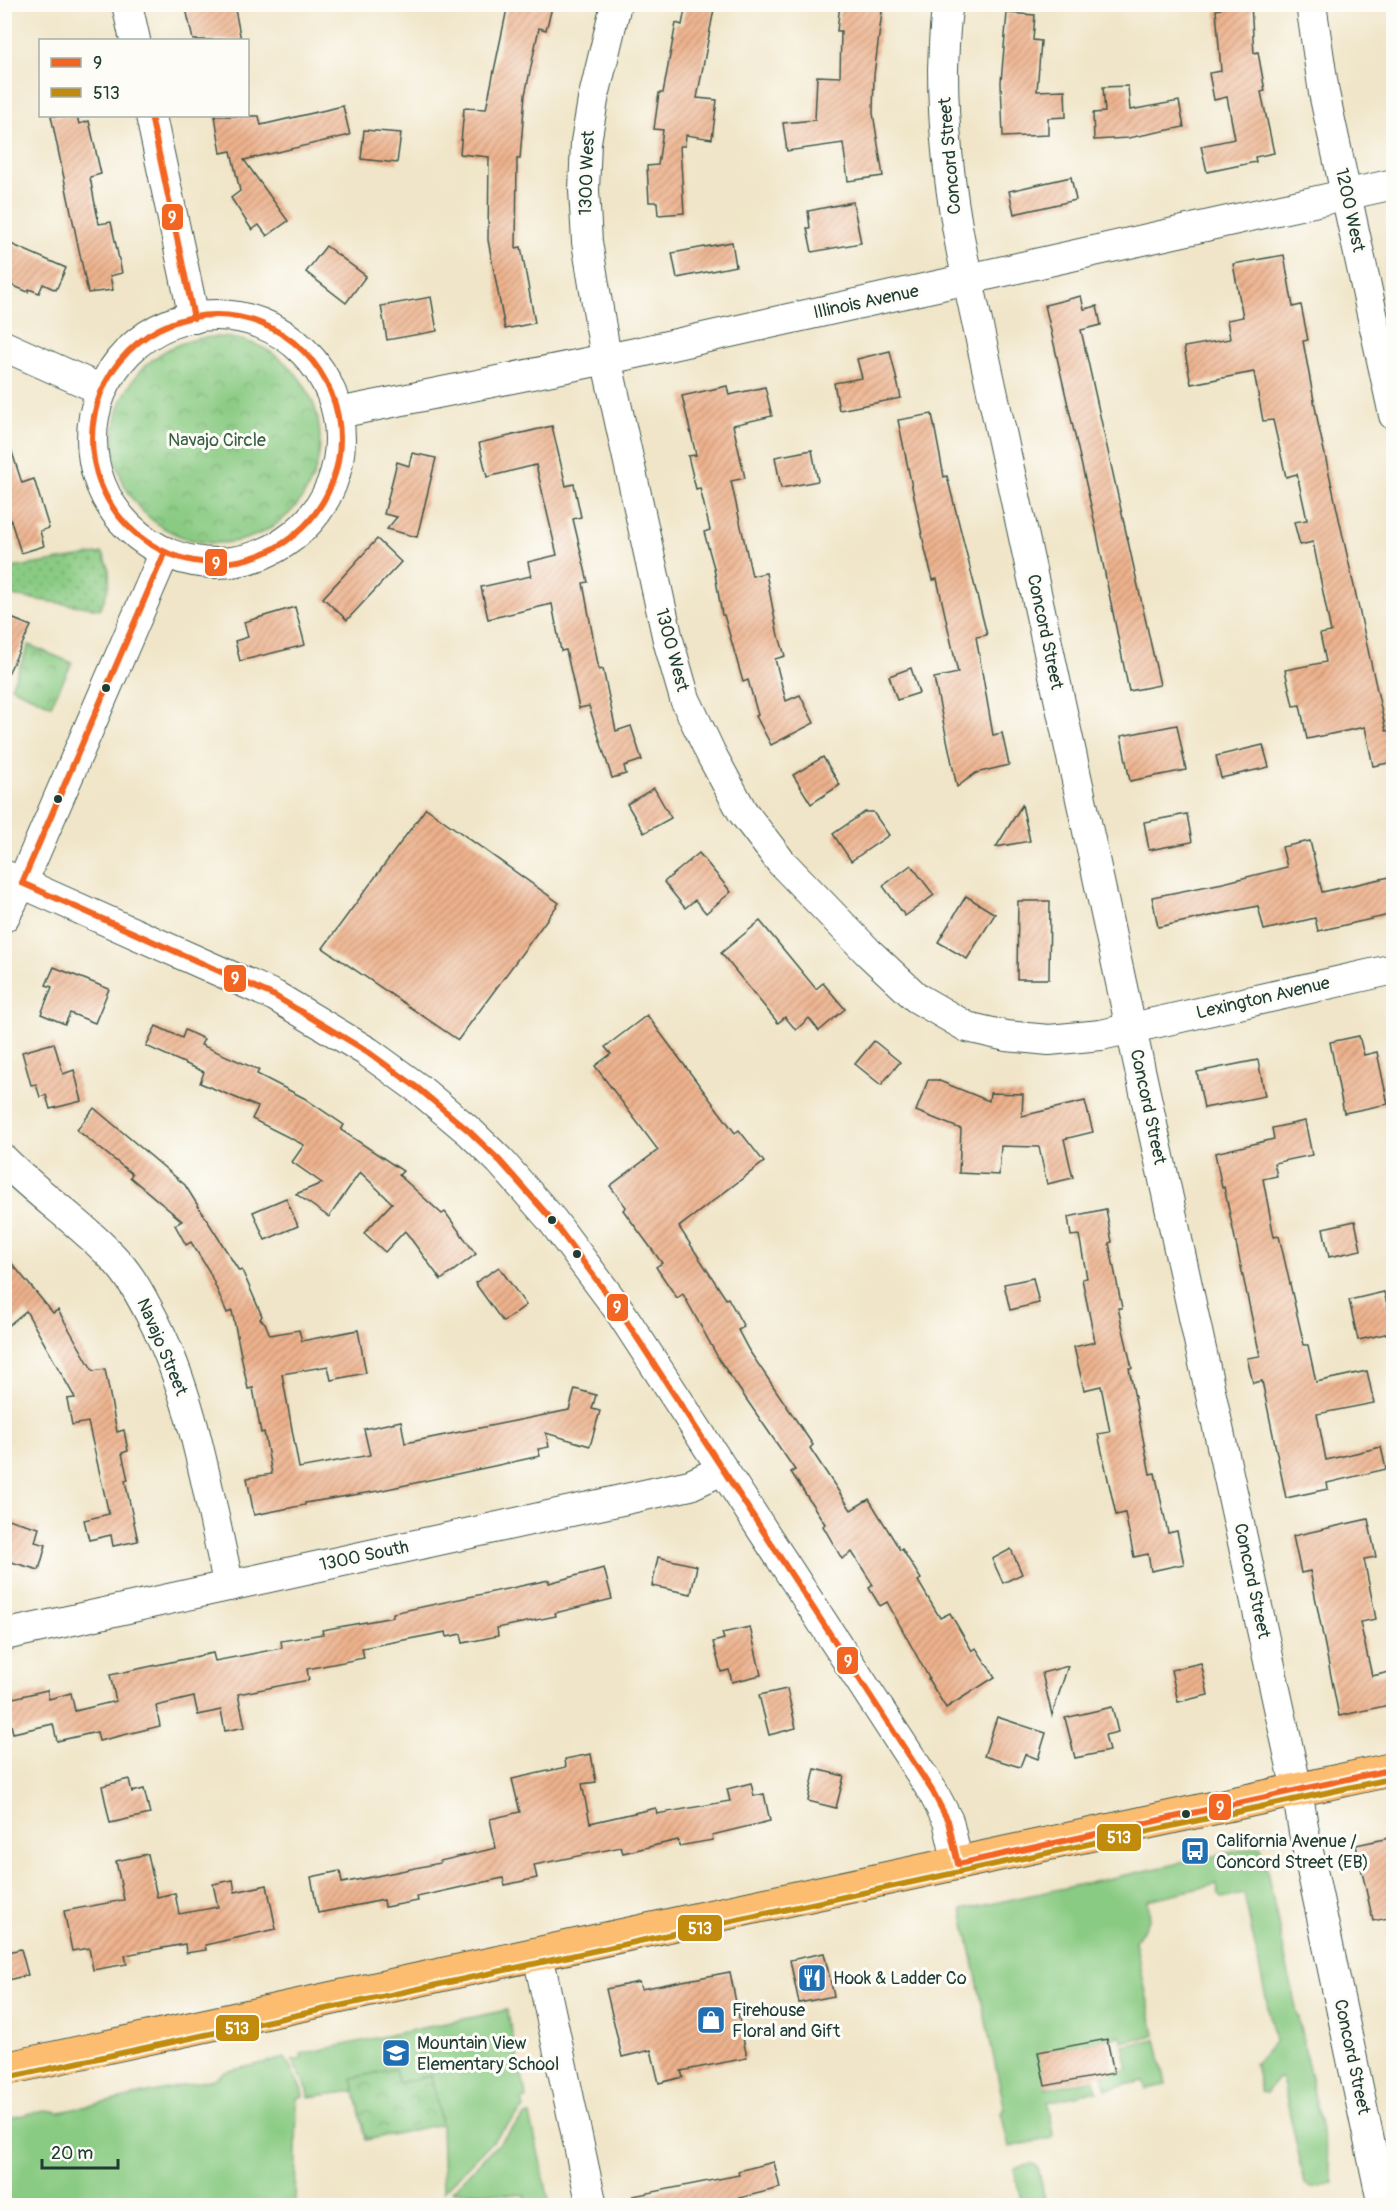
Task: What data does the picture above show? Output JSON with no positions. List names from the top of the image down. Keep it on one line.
{"streets":{"street":["Concord Street","1300 West","1200 West","Illinois Avenue","Lexington Avenue","Navajo Street","1300 South"]},"crossings":[["Concord Street","1300 West"],["Concord Street","Illinois Avenue"],["Concord Street","Lexington Avenue"],["1300 West","Illinois Avenue"],["1300 West","Lexington Avenue"],["1200 West","Illinois Avenue"],["Navajo Street","1300 South"]],"parks":["Navajo Circle"],"places":{"bus stop":["California Avenue / Concord Street (EB)"],"restaurant":["Hook & Ladder Co"],"shop":["Firehouse Floral and Gift"],"school or university":["Mountain View Elementary School"]},"lines":["transit line 9","transit line 513"],"legend":["9","513"],"scale_bar":"20 m"}
